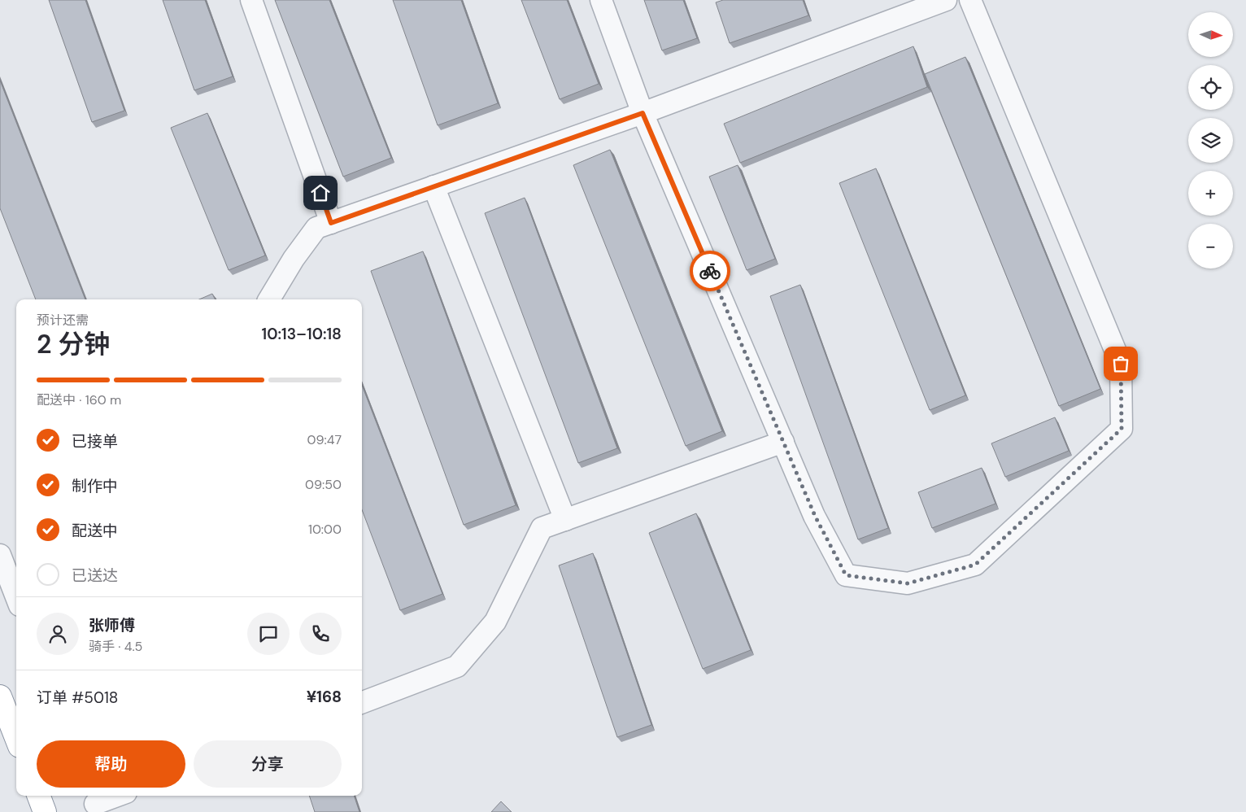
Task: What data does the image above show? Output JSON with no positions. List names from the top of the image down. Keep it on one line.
{"north":"right","page":{"map_buttons":["+","−"],"heading":["2 分钟","预计还需","10:13–10:18"],"panel":["张师傅","骑手 · 4.5","订单 #5018","¥168"],"bar":"配送中 · 160 m","list":[["已接单","09:47"],["制作中","09:50"],["配送中","10:00"],"已送达"],"buttons":["帮助","分享"]}}
